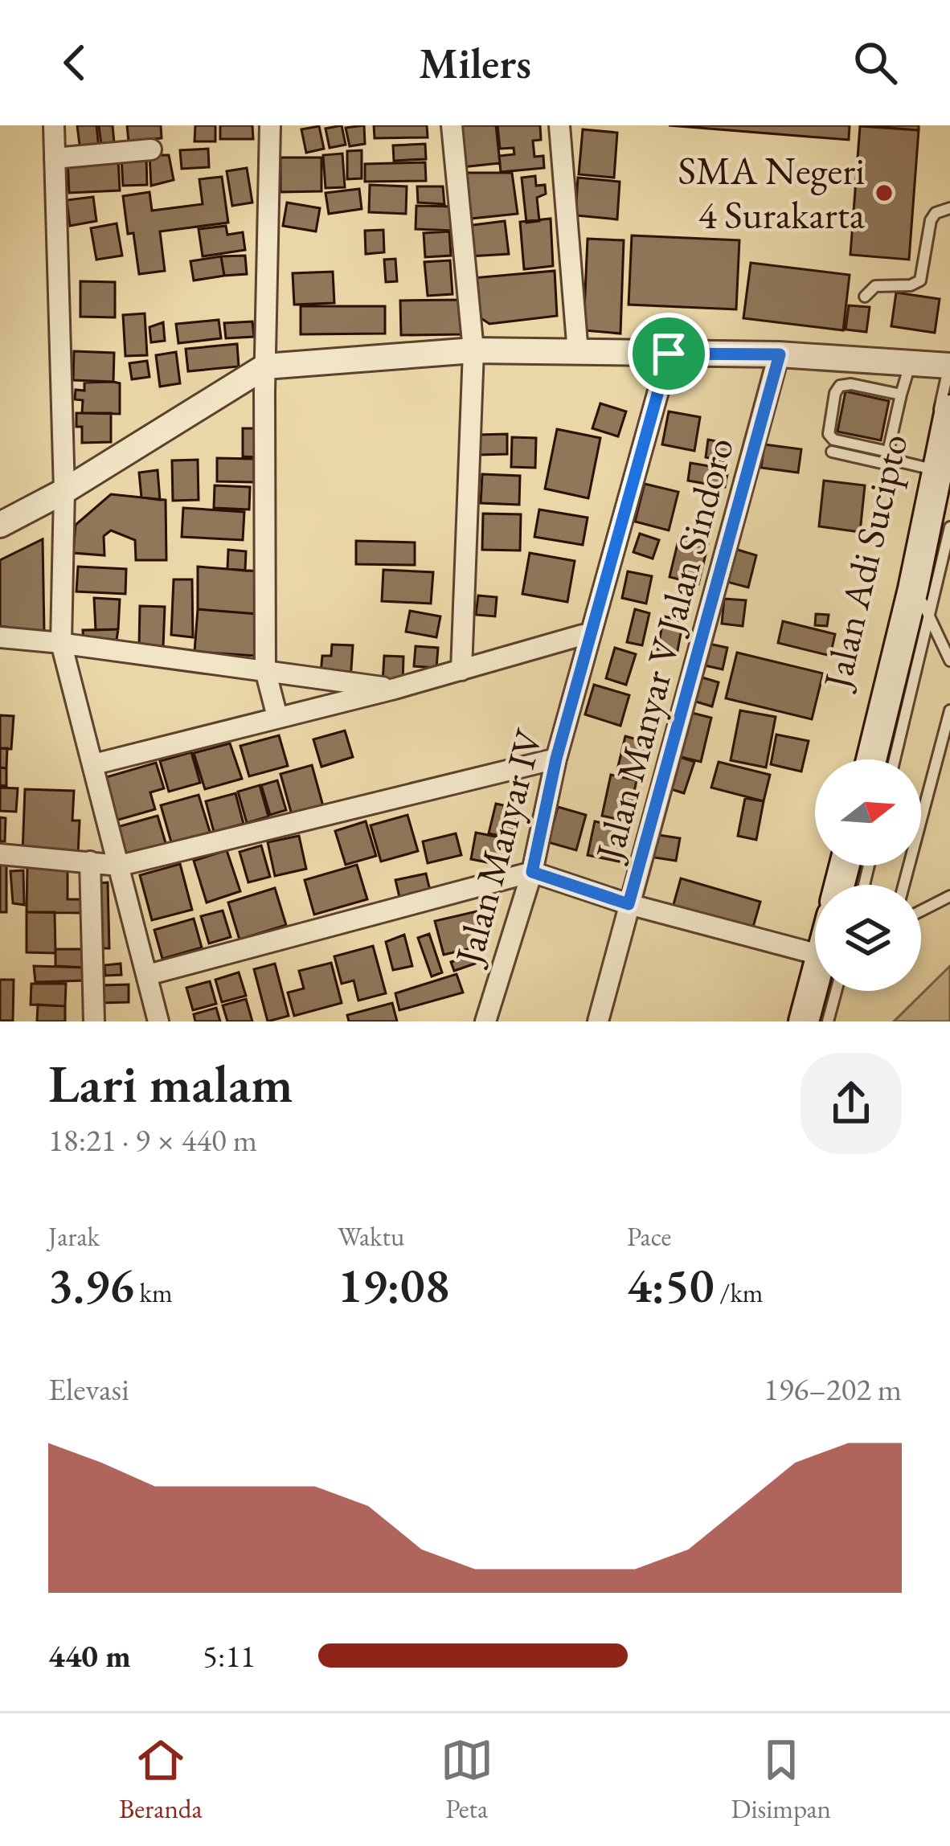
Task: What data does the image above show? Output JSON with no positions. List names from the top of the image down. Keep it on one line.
{"streets":{"main road":["Jalan Adi Sucipto"],"street":["Jalan Manyar V Jalan Sindoro","Jalan Manyar IV"]},"places":["SMA Negeri 4 Surakarta"],"north":"right","page":{"header":"Milers","heading":["Lari malam","18:21 · 9 × 440 m"],"stats":[["Jarak","3.96 km"],["Waktu","19:08"],["Pace","4:50 /km"]],"chart":["Elevasi","196–202 m"],"list":[{"name":"440 m","note":"5:11"}],"tabs":["Beranda","Peta","Disimpan"]}}
